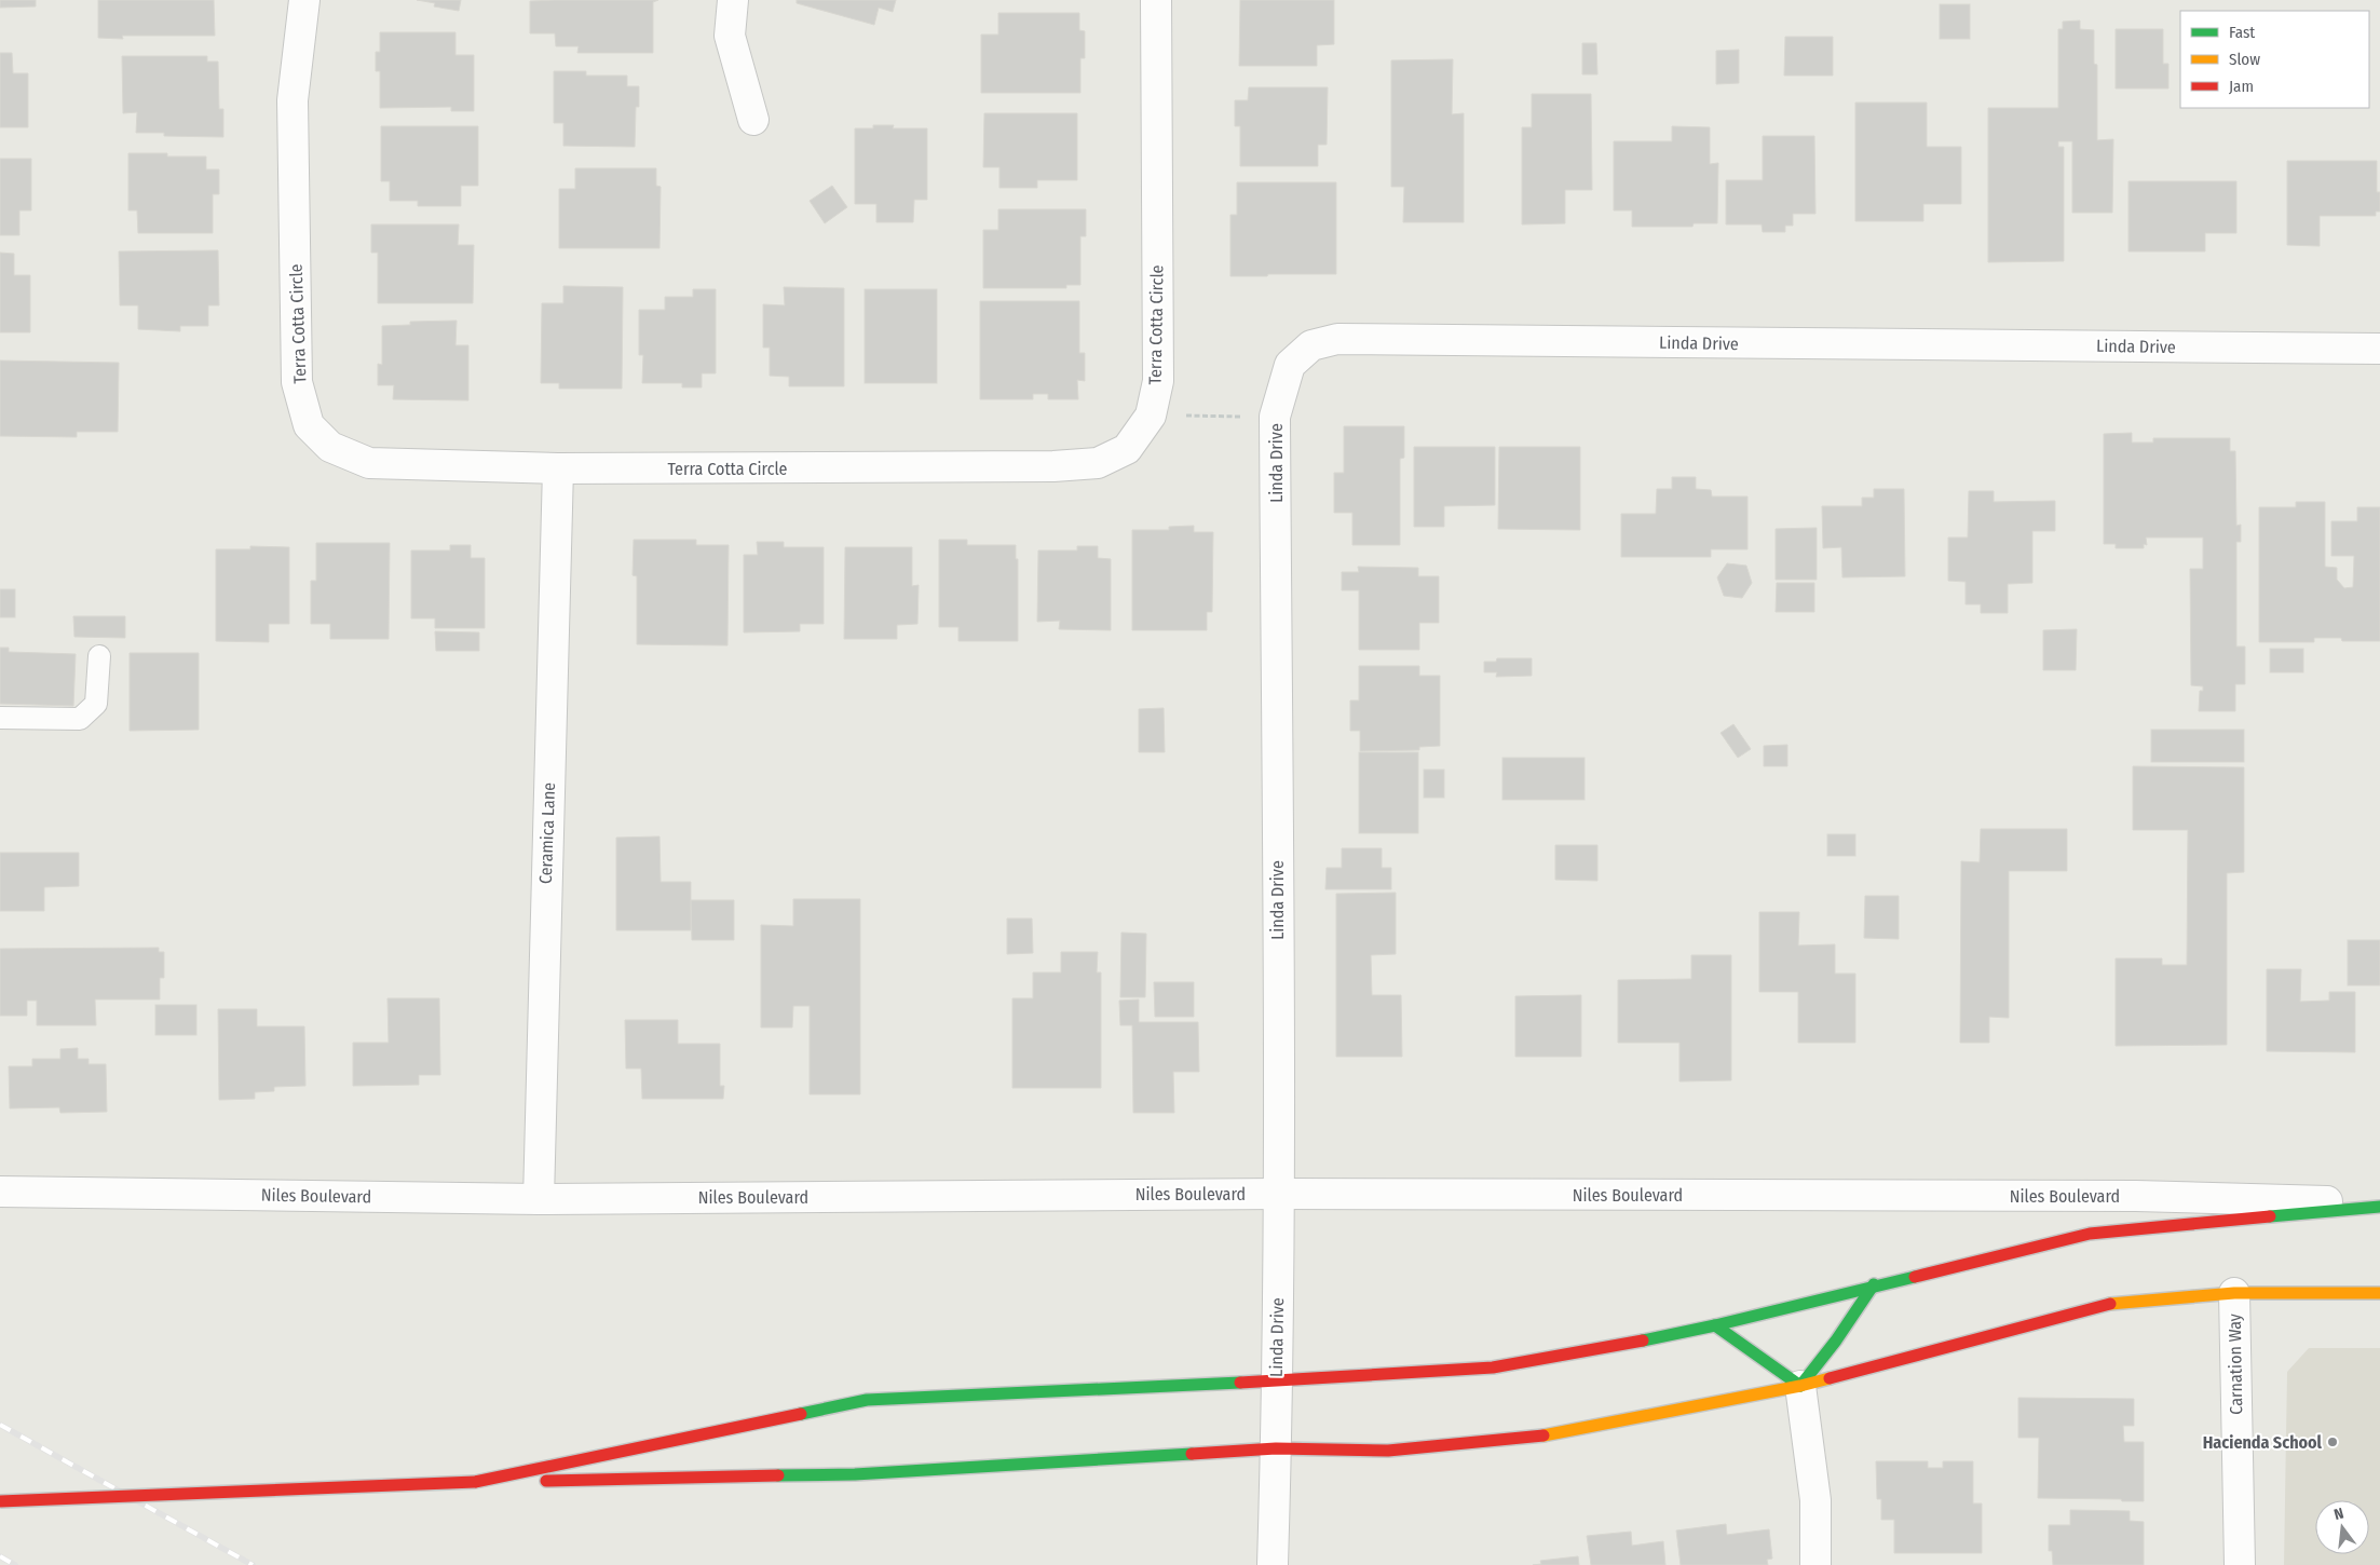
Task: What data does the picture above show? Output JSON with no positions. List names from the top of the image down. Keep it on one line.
{"streets":{"main road":["Niles Boulevard"],"street":["Terra Cotta Circle","Linda Drive","Ceramica Lane","Carnation Way"]},"crossings":[["Terra Cotta Circle","Ceramica Lane"],["Linda Drive","Niles Boulevard"],["Ceramica Lane","Niles Boulevard"],["Niles Boulevard","Carnation Way"]],"places":["Hacienda School"],"legend":["Fast","Slow","Jam"],"north":"top"}
